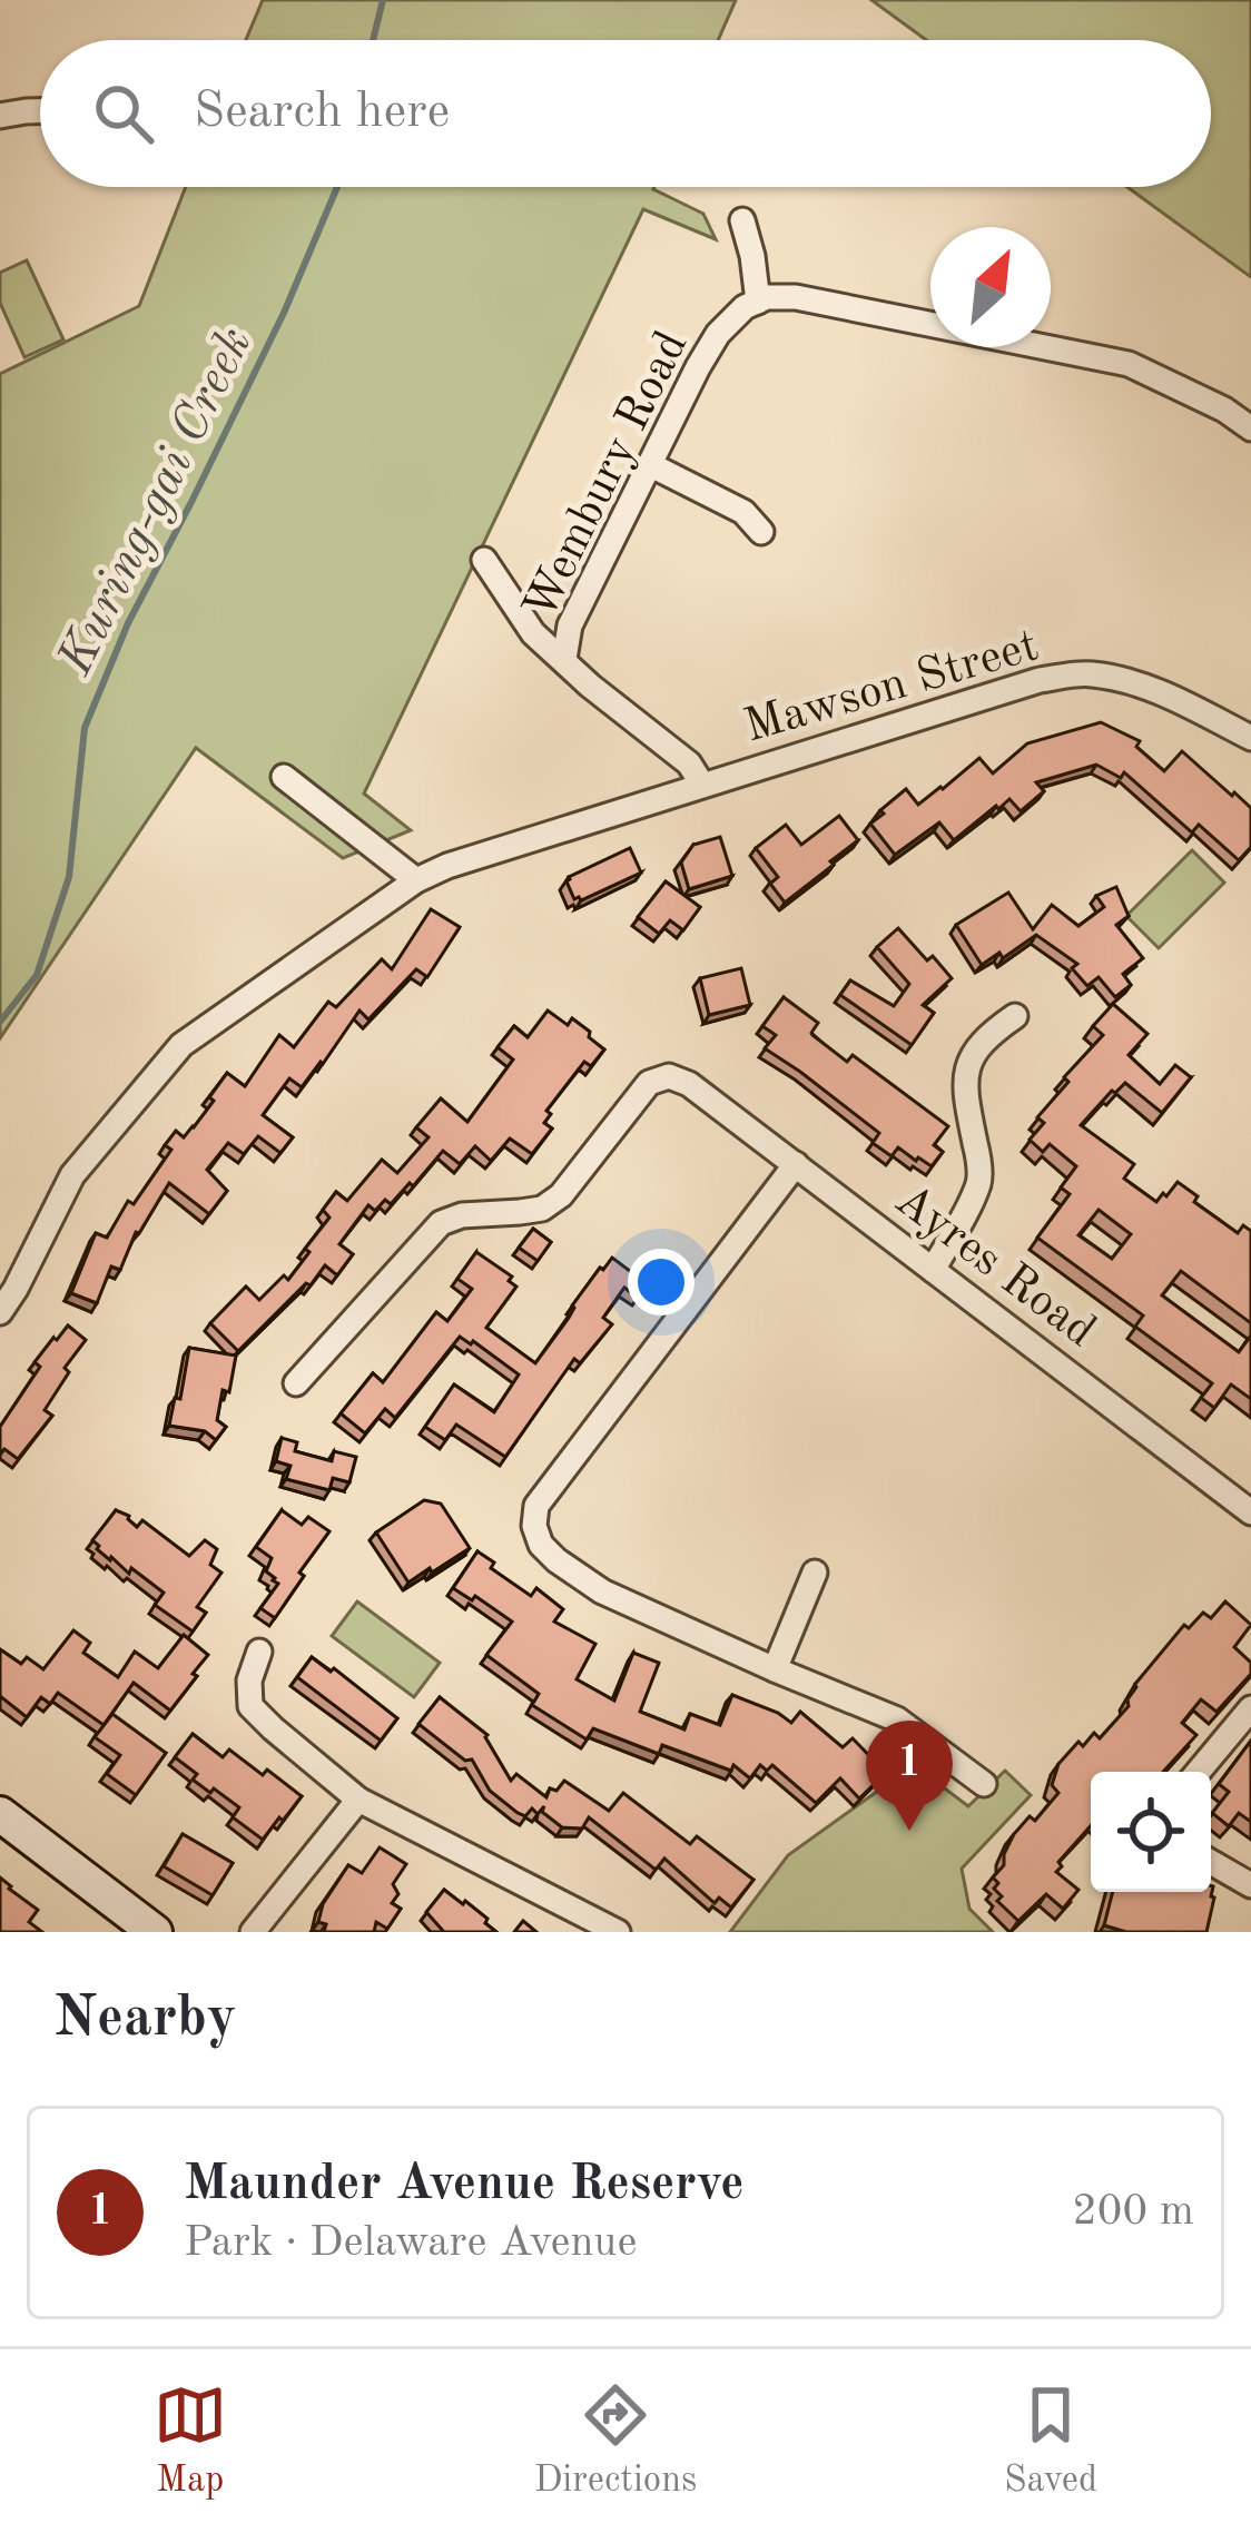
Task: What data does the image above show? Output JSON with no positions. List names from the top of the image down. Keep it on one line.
{"streets":{"street":["Wembury Road","Mawson Street","Ayres Road"]},"water":["Kuring-gai Creek"],"north":"top right","page":{"search":"Search here","pins":"1","heading":"Nearby","list":[{"mark":"1","name":"Maunder Avenue Reserve","note":"Park · Delaware Avenue","value":"200 m"}],"nav":["Map","Directions","Saved"]}}
